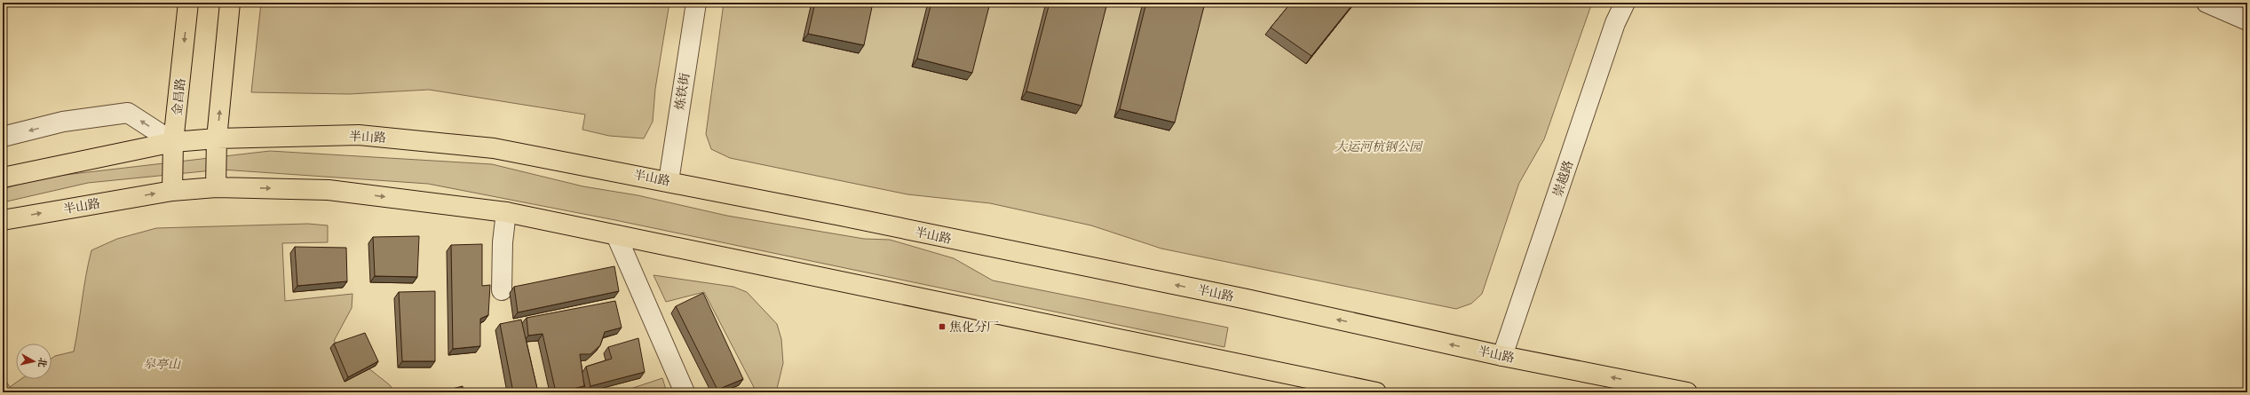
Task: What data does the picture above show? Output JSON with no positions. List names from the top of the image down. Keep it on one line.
{"streets":{"main road":["金昌路","半山路"],"street":["炼铁街","崇越路"]},"crossings":[["炼铁街","半山路"],["金昌路","半山路"],["半山路","崇越路"]],"parks":["大运河杭钢公园","皋亭山"],"places":{"transit":["焦化分厂"]},"north":"right"}
